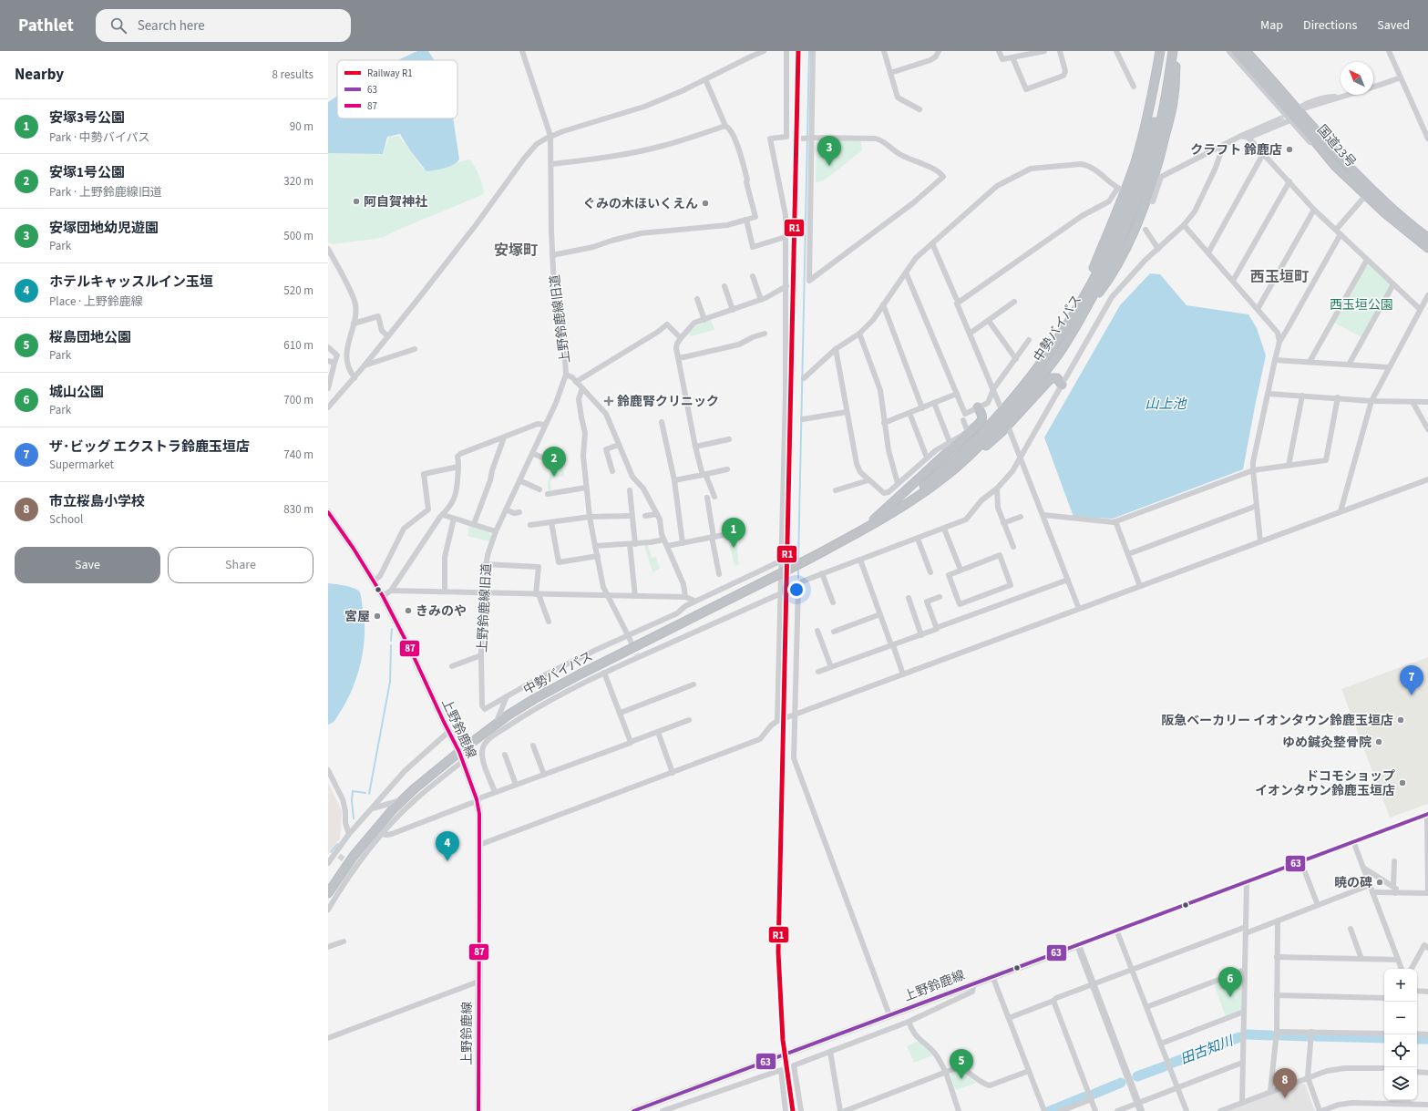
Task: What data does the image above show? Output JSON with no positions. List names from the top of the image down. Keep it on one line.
{"streets":{"highway":["国道23号","中勢バイパス"],"main road":["上野鈴鹿線"],"street":["上野鈴鹿線旧道"]},"crossings":[["中勢バイパス","上野鈴鹿線"]],"districts":["安塚町","西玉垣町"],"water":["山上池","田古知川"],"parks":["西玉垣公園"],"places":{"other":["クラフト 鈴鹿店","阿自賀神社","ぐみの木ほいくえん","きみのや","宮屋","阪急ベーカリー イオンタウン鈴鹿玉垣店","ゆめ鍼灸整骨院","ドコモショップ イオンタウン鈴鹿玉垣店","暁の碑"],"health":["鈴鹿腎クリニック"]},"lines":["rail line R1","transit line 87","transit line 63"],"legend":["Railway R1","63","87"],"north":"top left","page":{"header":"Pathlet","search":"Search here","nav":["Map","Directions","Saved"],"heading":["Nearby","8 results"],"list":[{"mark":"1","name":"安塚3号公園","note":"Park · 中勢バイパス","value":"90 m"},{"mark":"2","name":"安塚1号公園","note":"Park · 上野鈴鹿線旧道","value":"320 m"},{"mark":"3","name":"安塚団地幼児遊園","note":"Park","value":"500 m"},{"mark":"4","name":"ホテルキャッスルイン玉垣","note":"Place · 上野鈴鹿線","value":"520 m"},{"mark":"5","name":"桜島団地公園","note":"Park","value":"610 m"},{"mark":"6","name":"城山公園","note":"Park","value":"700 m"},{"mark":"7","name":"ザ･ビッグ エクストラ鈴鹿玉垣店","note":"Supermarket","value":"740 m"},{"mark":"8","name":"市立桜島小学校","note":"School","value":"830 m"}],"pins":["3","2","1","7","4","6","5","8"],"buttons":["Save","Share"],"map_buttons":["+","−"]}}
